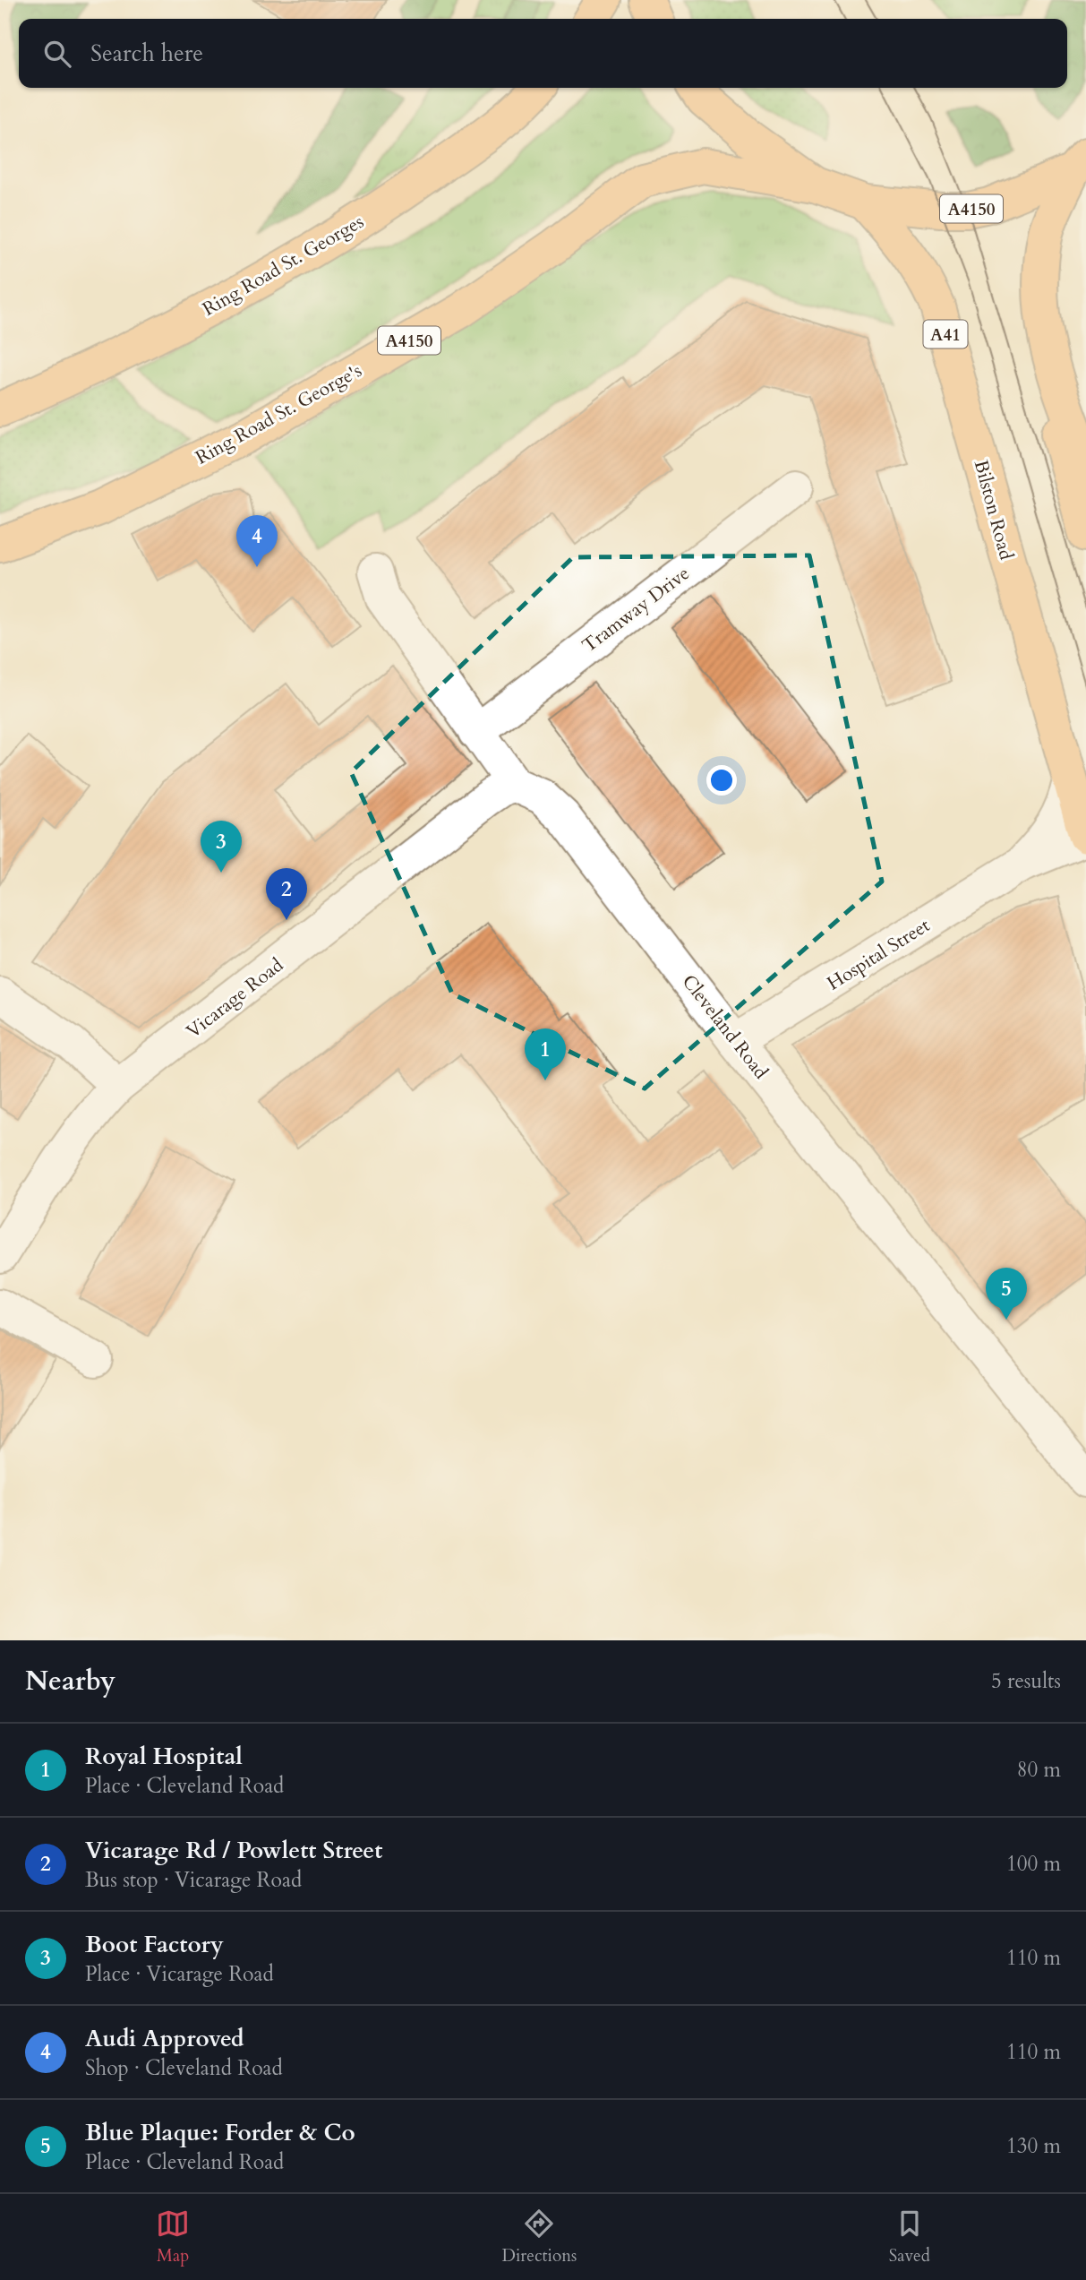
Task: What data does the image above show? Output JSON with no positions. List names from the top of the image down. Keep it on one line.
{"streets":{"highway":["A4150","Ring Road St. Georges","A41","Ring Road St. George's","Bilston Road"],"street":["Tramway Drive","Hospital Street","Vicarage Road","Cleveland Road"]},"crossings":[["A4150","Ring Road St. George's"],["A4150","Bilston Road"],["Hospital Street","Cleveland Road"],["Vicarage Road","Cleveland Road"]],"page":{"search":"Search here","pins":["4","3","2","1","5"],"heading":["Nearby","5 results"],"list":[{"mark":"1","name":"Royal Hospital","note":"Place · Cleveland Road","value":"80 m"},{"mark":"2","name":"Vicarage Rd / Powlett Street","note":"Bus stop · Vicarage Road","value":"100 m"},{"mark":"3","name":"Boot Factory","note":"Place · Vicarage Road","value":"110 m"},{"mark":"4","name":"Audi Approved","note":"Shop · Cleveland Road","value":"110 m"},{"mark":"5","name":"Blue Plaque: Forder & Co","note":"Place · Cleveland Road","value":"130 m"}],"nav":["Map","Directions","Saved"]}}
